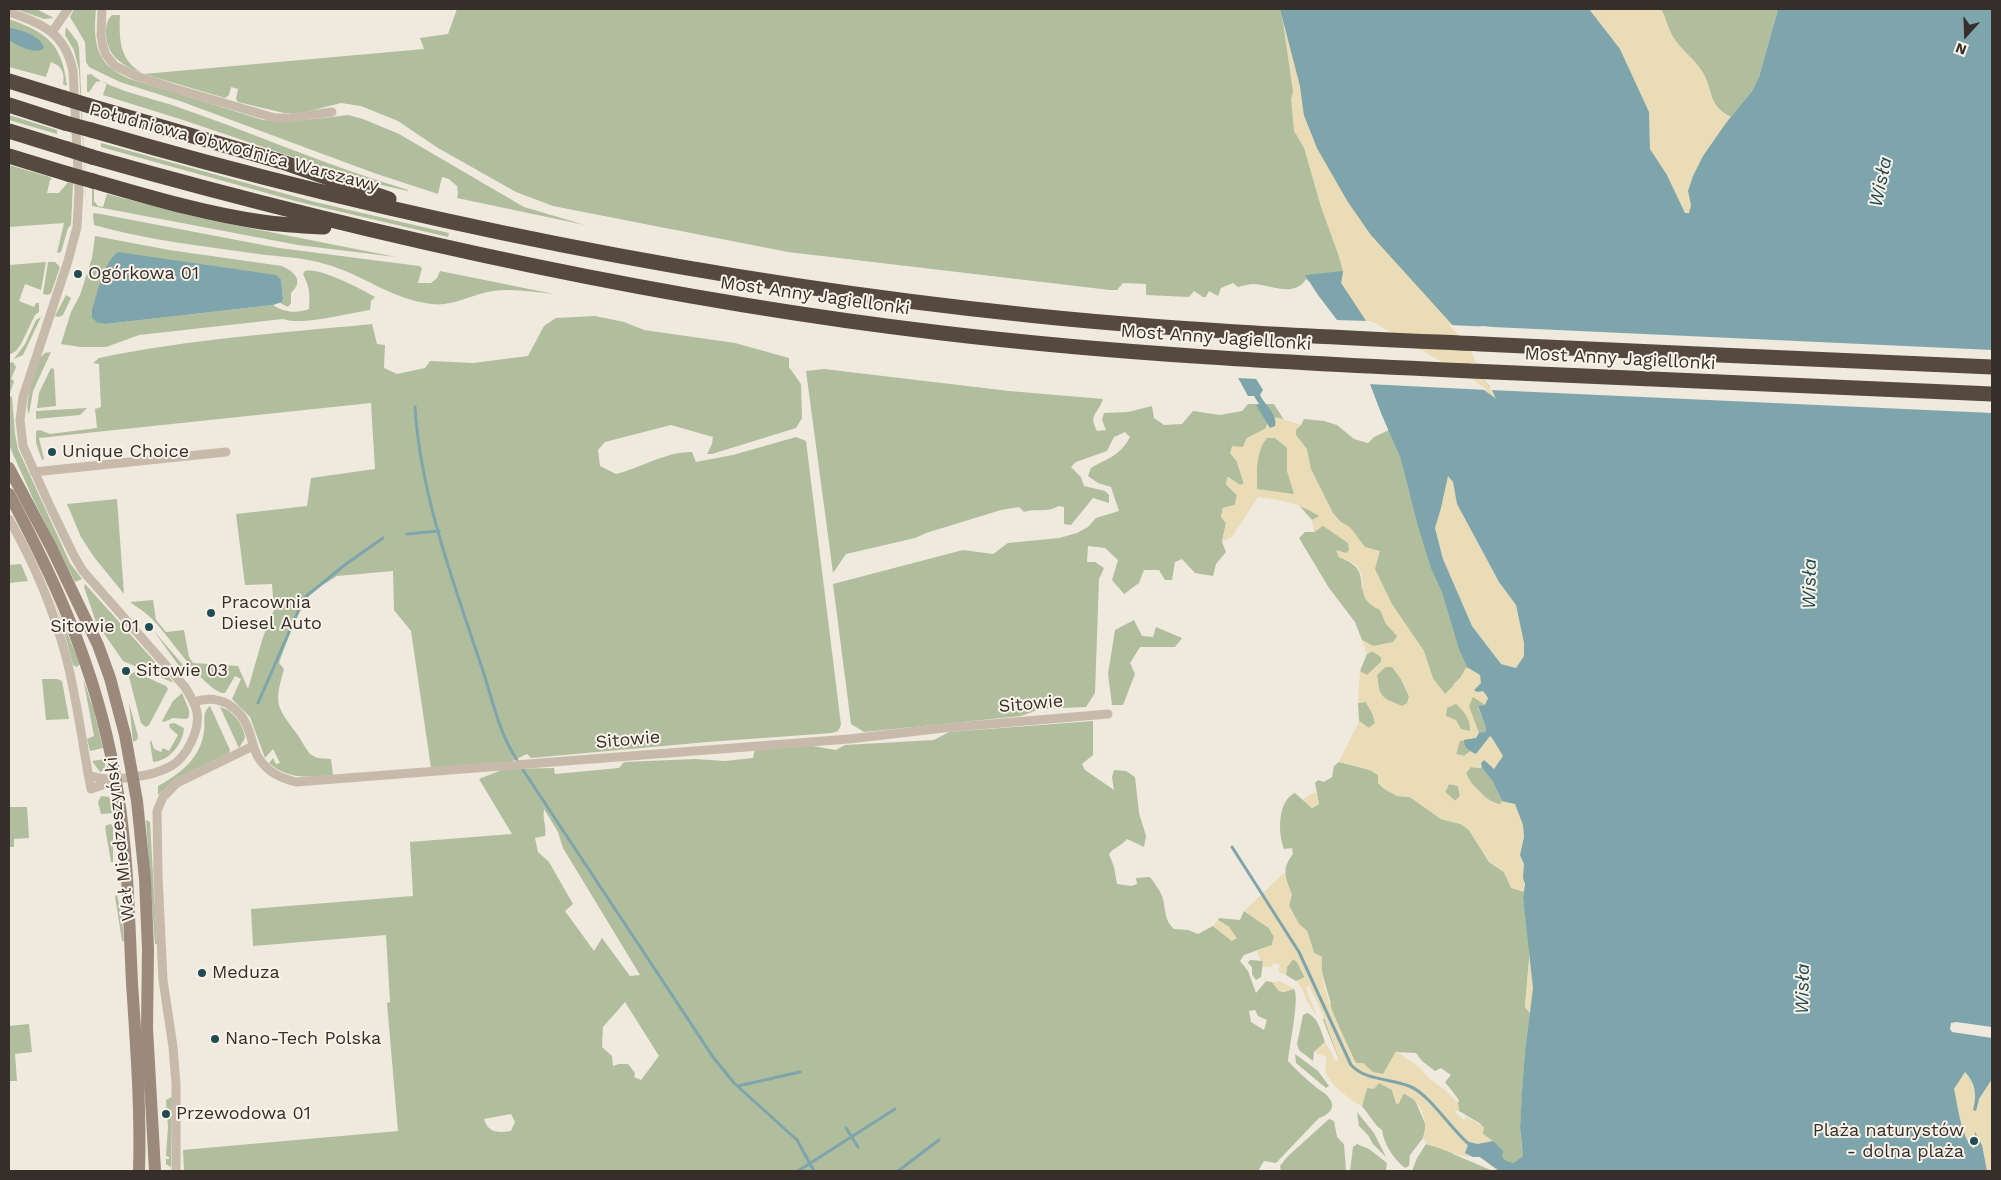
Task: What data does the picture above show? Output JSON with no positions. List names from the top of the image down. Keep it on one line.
{"streets":{"highway":["Południowa Obwodnica Warszawy","Most Anny Jagiellonki"],"main road":["Wał Miedzeszyński"],"street":["Sitowie"]},"crossings":[["Południowa Obwodnica Warszawy","Most Anny Jagiellonki"],["Sitowie","Wał Miedzeszyński"]],"water":["Wisła"],"places":["Ogórkowa 01","Unique Choice","Pracownia Diesel Auto","Sitowie 01","Sitowie 03","Meduza","Nano-Tech Polska","Przewodowa 01","Plaża naturystów - dolna plaża"],"north":"bottom"}
